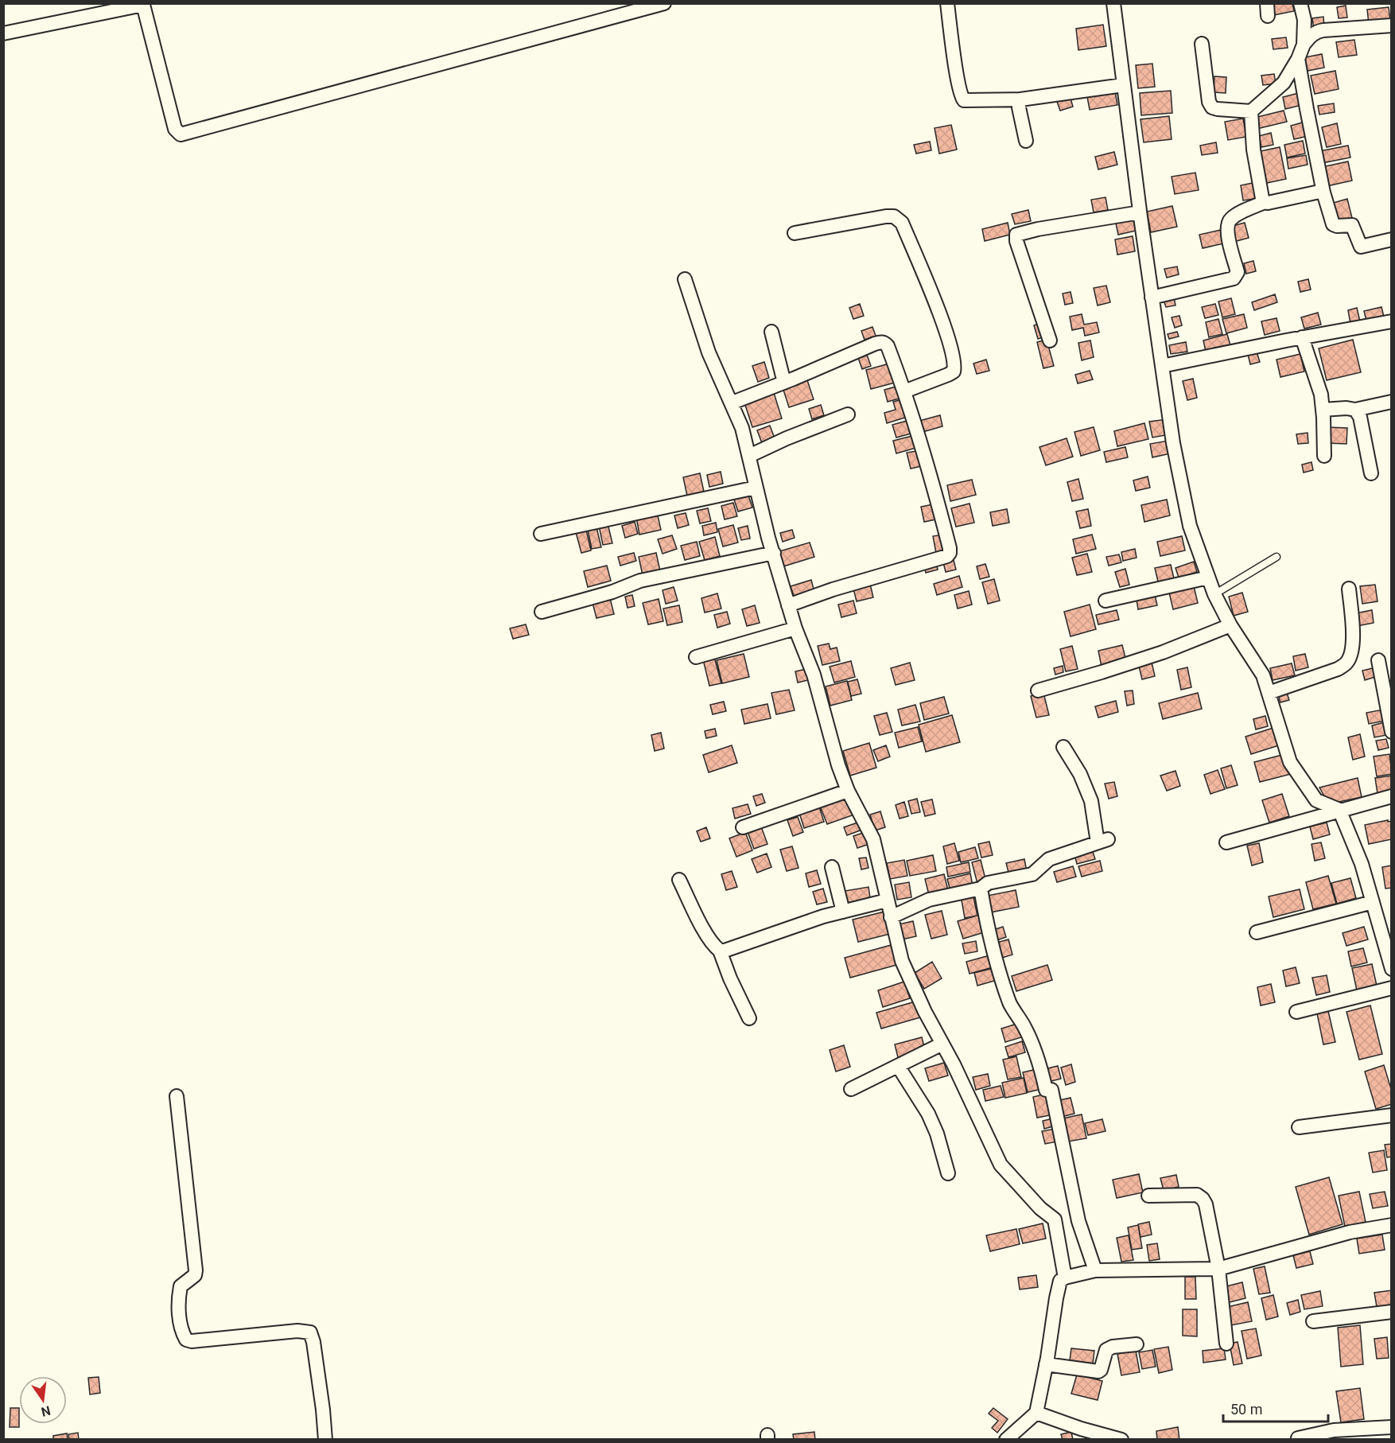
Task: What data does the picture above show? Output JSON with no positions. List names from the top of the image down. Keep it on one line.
{"scale_bar":"50 m","north":"bottom"}
